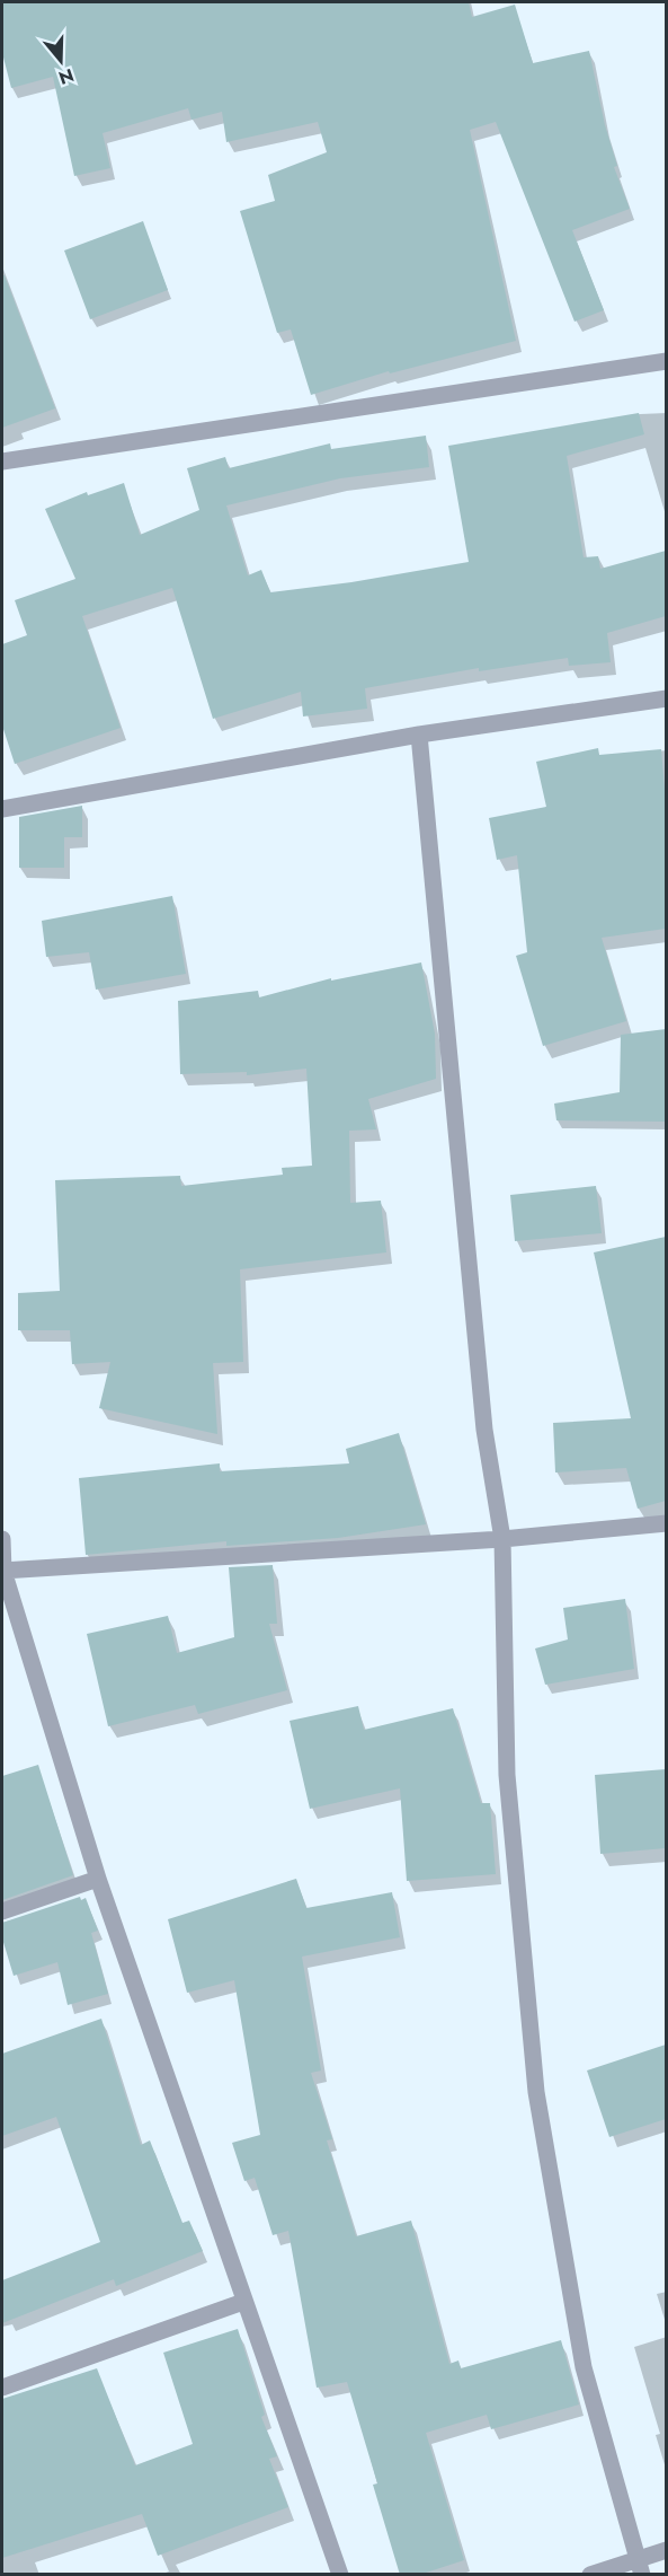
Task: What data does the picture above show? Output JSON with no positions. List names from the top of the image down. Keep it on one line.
{"north":"bottom"}
